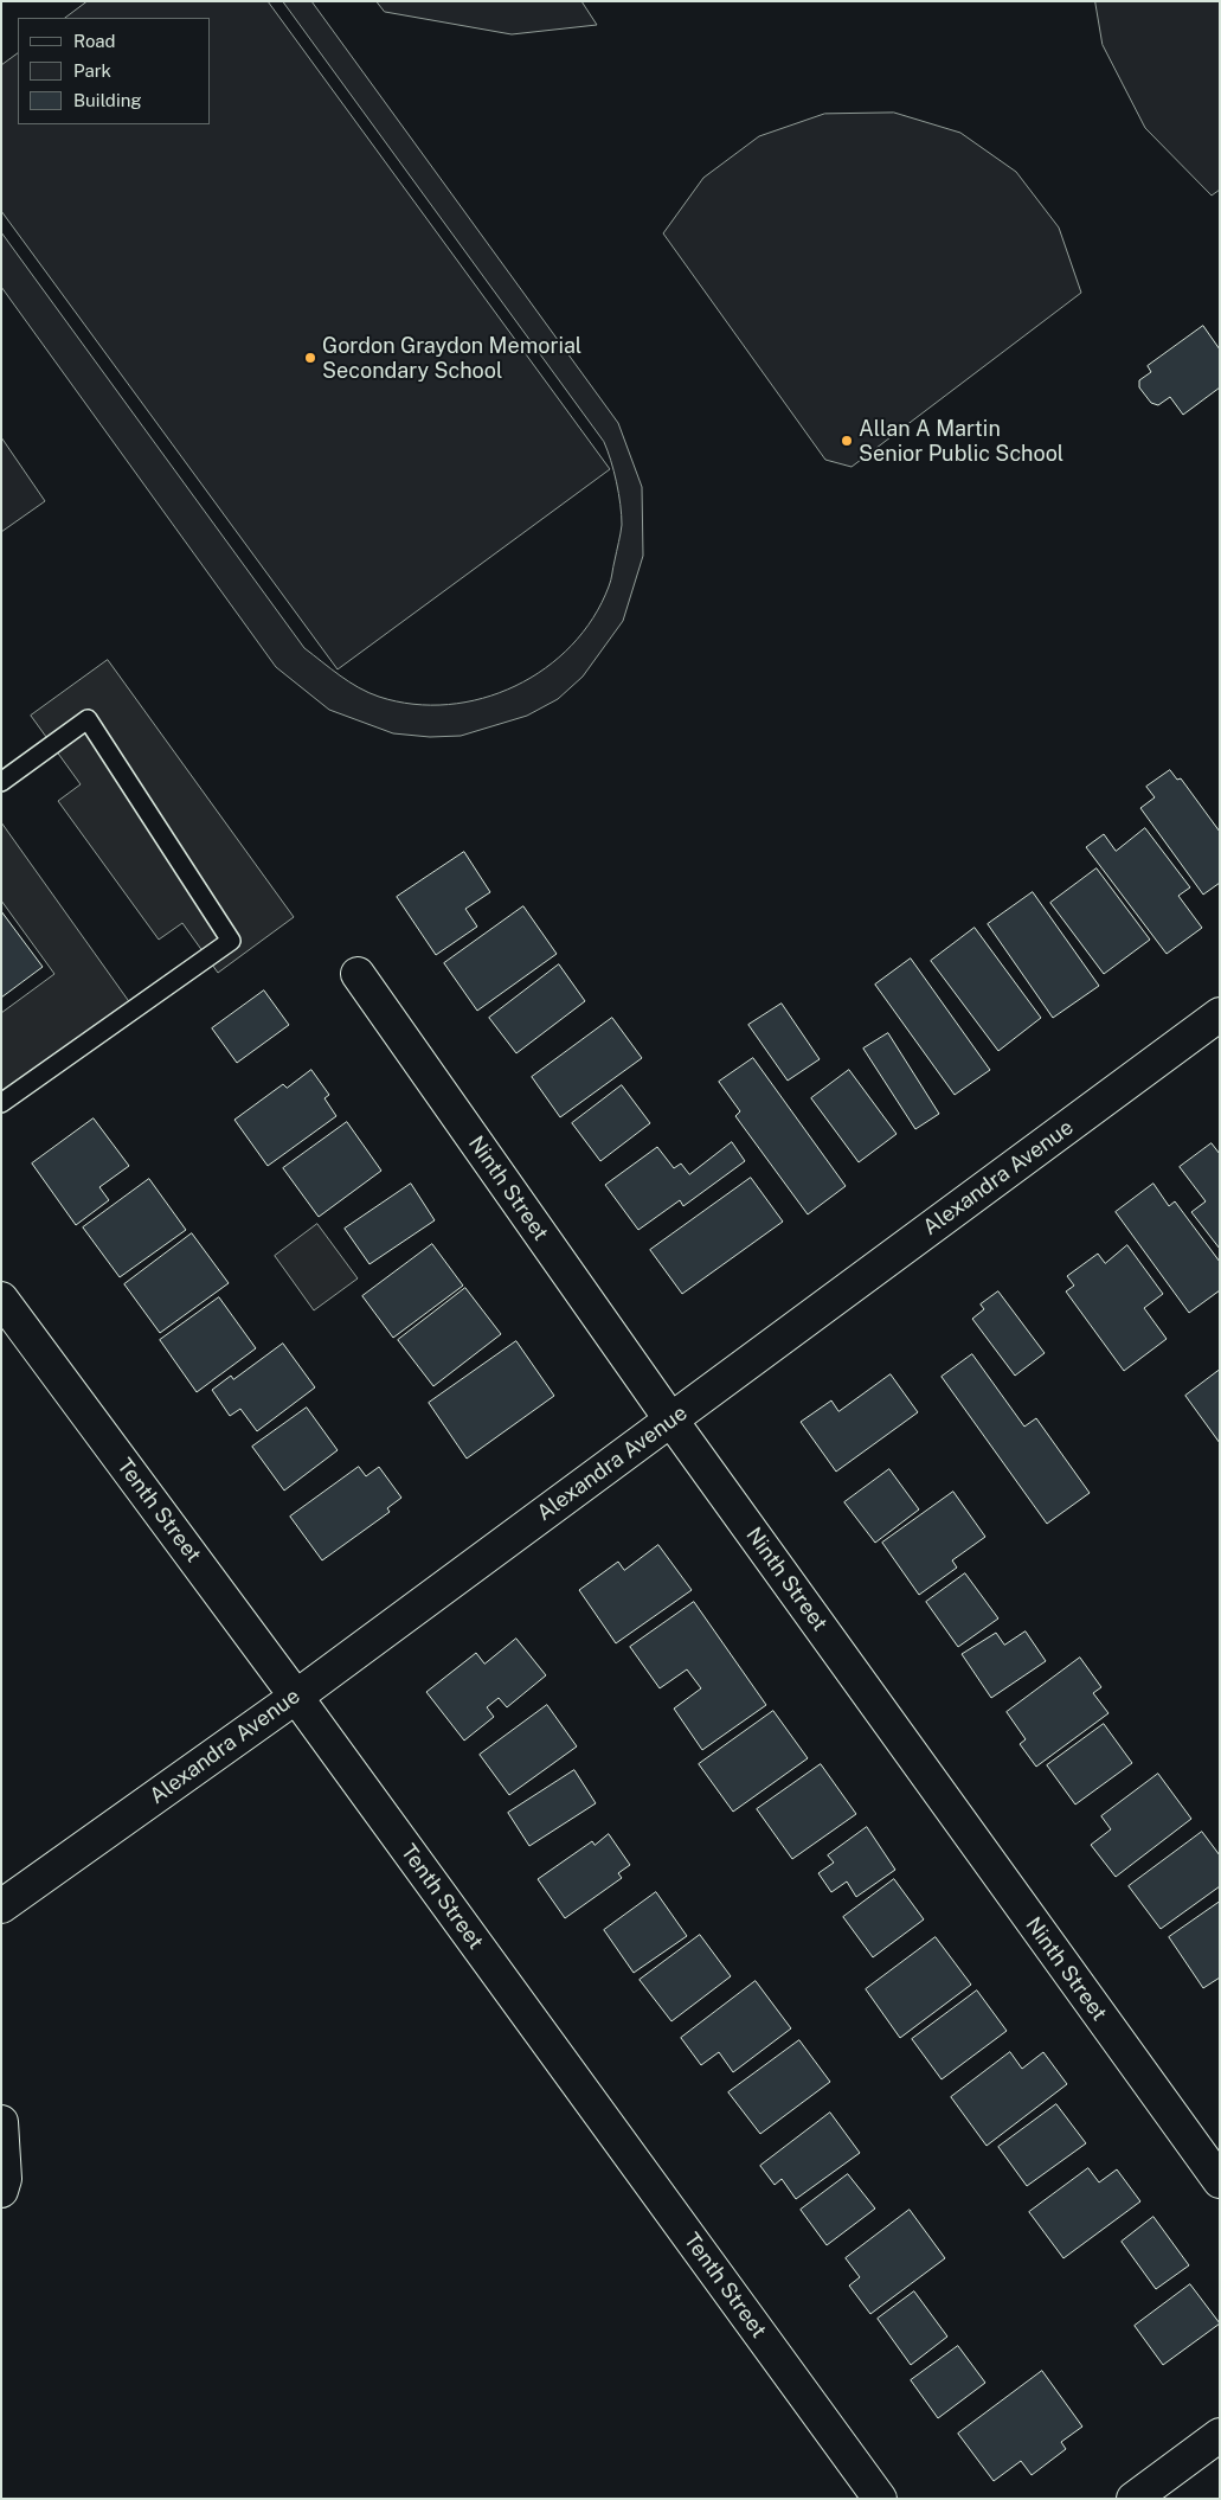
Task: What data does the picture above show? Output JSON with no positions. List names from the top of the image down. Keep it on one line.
{"streets":{"street":["Alexandra Avenue","Ninth Street","Tenth Street"]},"crossings":[["Alexandra Avenue","Ninth Street"],["Alexandra Avenue","Tenth Street"]],"places":["Gordon Graydon Memorial Secondary School","Allan A Martin Senior Public School"],"legend":["Road","Park","Building"]}
